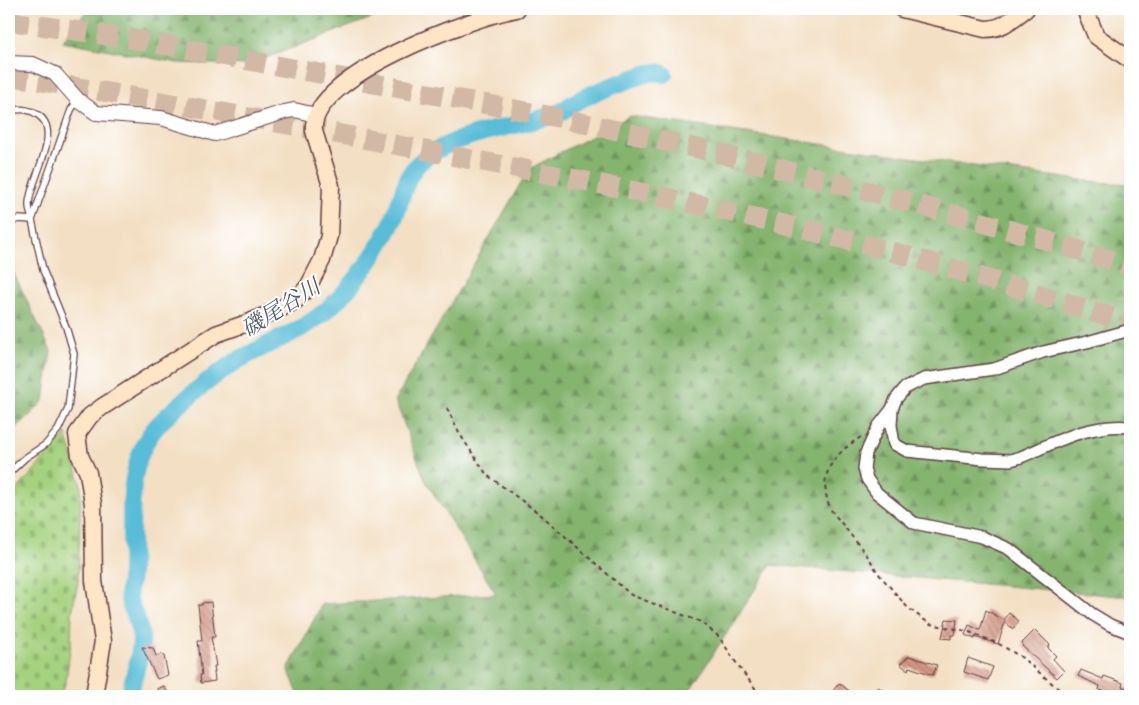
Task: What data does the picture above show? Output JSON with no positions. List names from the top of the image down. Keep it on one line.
{"water":["磯尾谷川"]}
